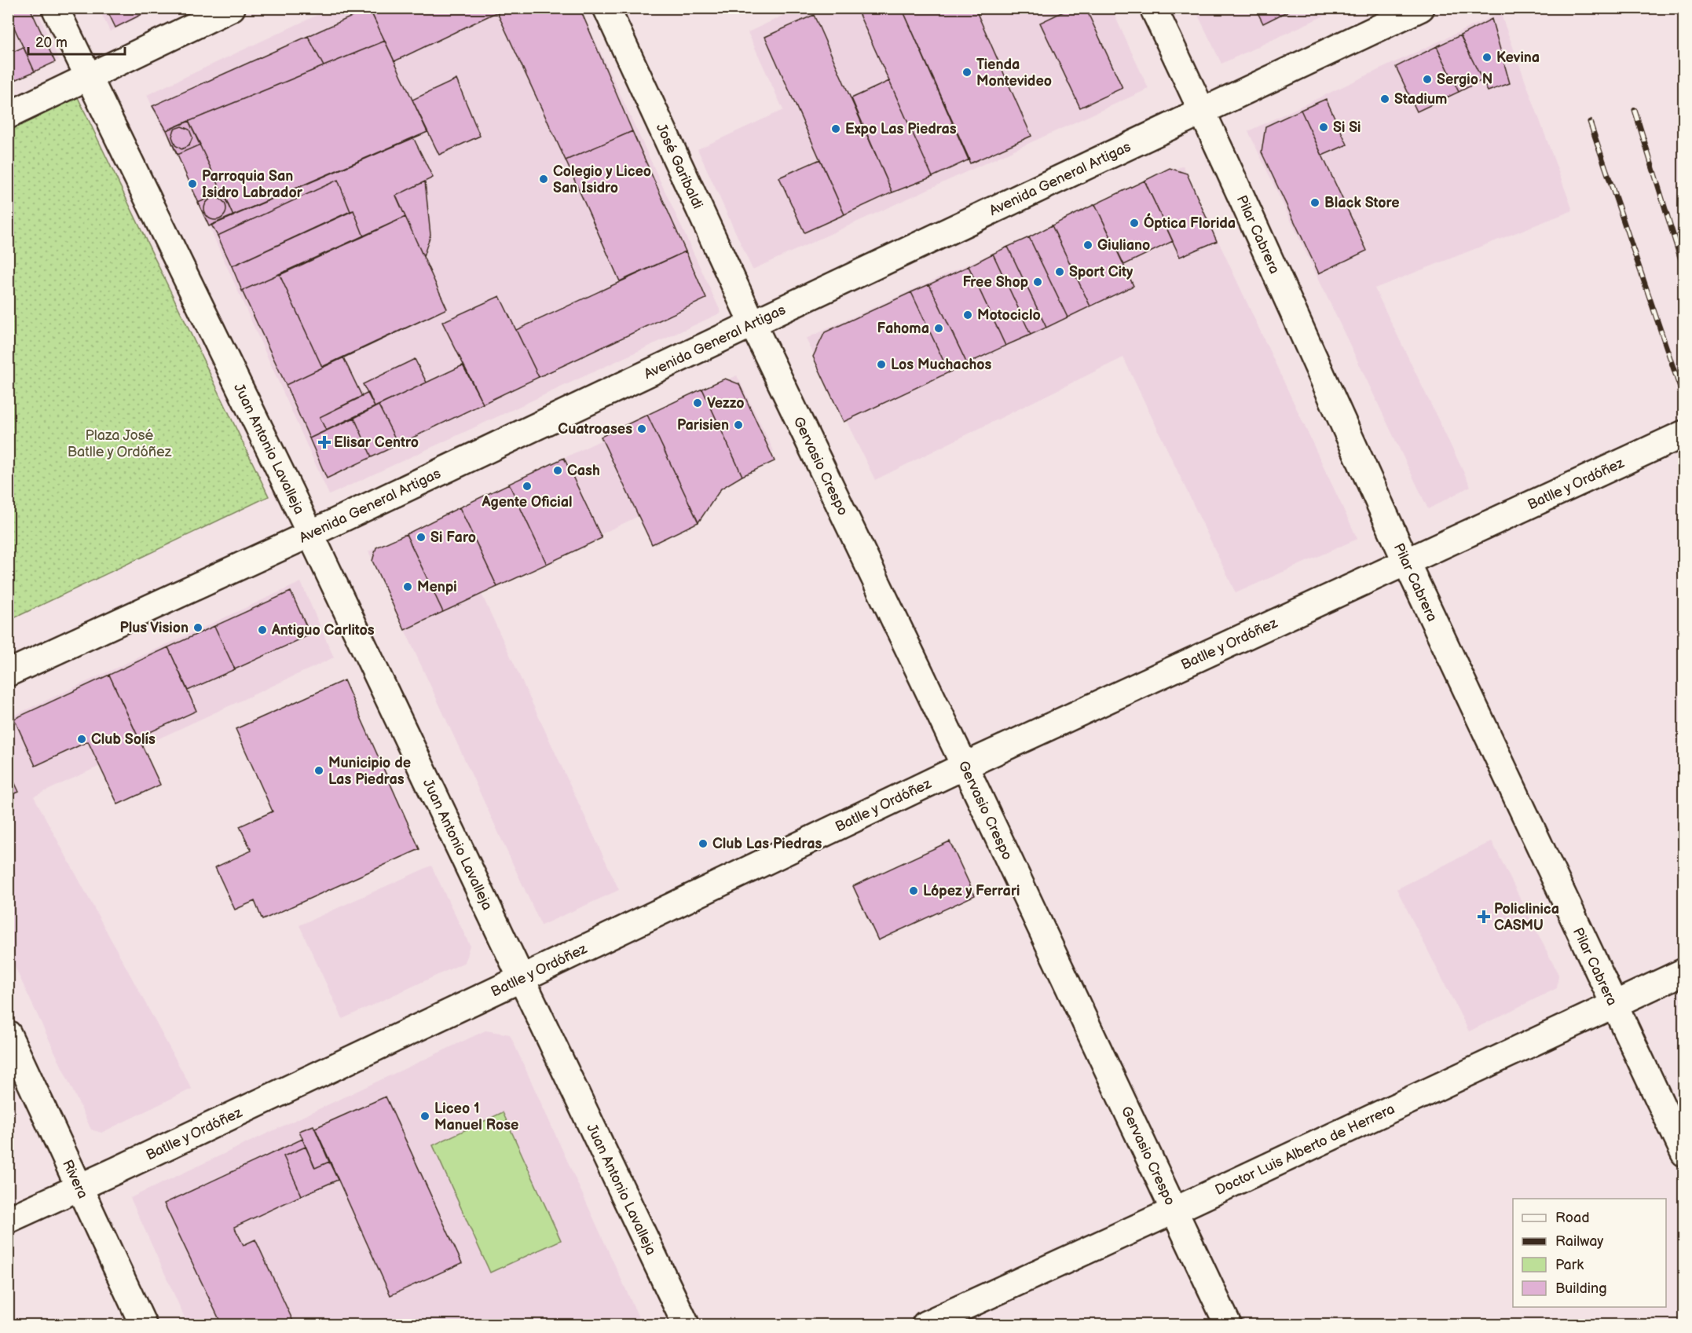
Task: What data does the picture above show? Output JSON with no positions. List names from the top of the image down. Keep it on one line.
{"streets":{"street":["José Garibaldi","Avenida General Artigas","Pilar Cabrera","Juan Antonio Lavalleja","Gervasio Crespo","Batlle y Ordóñez","Doctor Luis Alberto de Herrera","Rivera"]},"crossings":[["José Garibaldi","Avenida General Artigas"],["José Garibaldi","Gervasio Crespo"],["Avenida General Artigas","Pilar Cabrera"],["Avenida General Artigas","Juan Antonio Lavalleja"],["Avenida General Artigas","Gervasio Crespo"],["Pilar Cabrera","Batlle y Ordóñez"],["Pilar Cabrera","Doctor Luis Alberto de Herrera"],["Juan Antonio Lavalleja","Batlle y Ordóñez"],["Gervasio Crespo","Batlle y Ordóñez"],["Gervasio Crespo","Doctor Luis Alberto de Herrera"],["Batlle y Ordóñez","Rivera"]],"parks":["Plaza José Batlle y Ordóñez"],"places":{"other":["Kevina","Tienda Montevideo","Sergio N","Stadium","Si Si","Expo Las Piedras","Colegio y Liceo San Isidro","Parroquia San Isidro Labrador","Black Store","Óptica Florida","Giuliano","Sport City","Free Shop","Motociclo","Fahoma","Los Muchachos","Vezzo","Parisien","Cuatroases","Cash","Agente Oficial","Si Faro","Menpi","Plus Vision","Antiguo Carlitos","Club Solís","Municipio de Las Piedras","Club Las Piedras","López y Ferrari","Liceo 1 Manuel Rose"],"health":["Elisar Centro","Policlinica CASMU"]},"legend":["Road","Railway","Park","Building"],"scale_bar":"20 m"}
